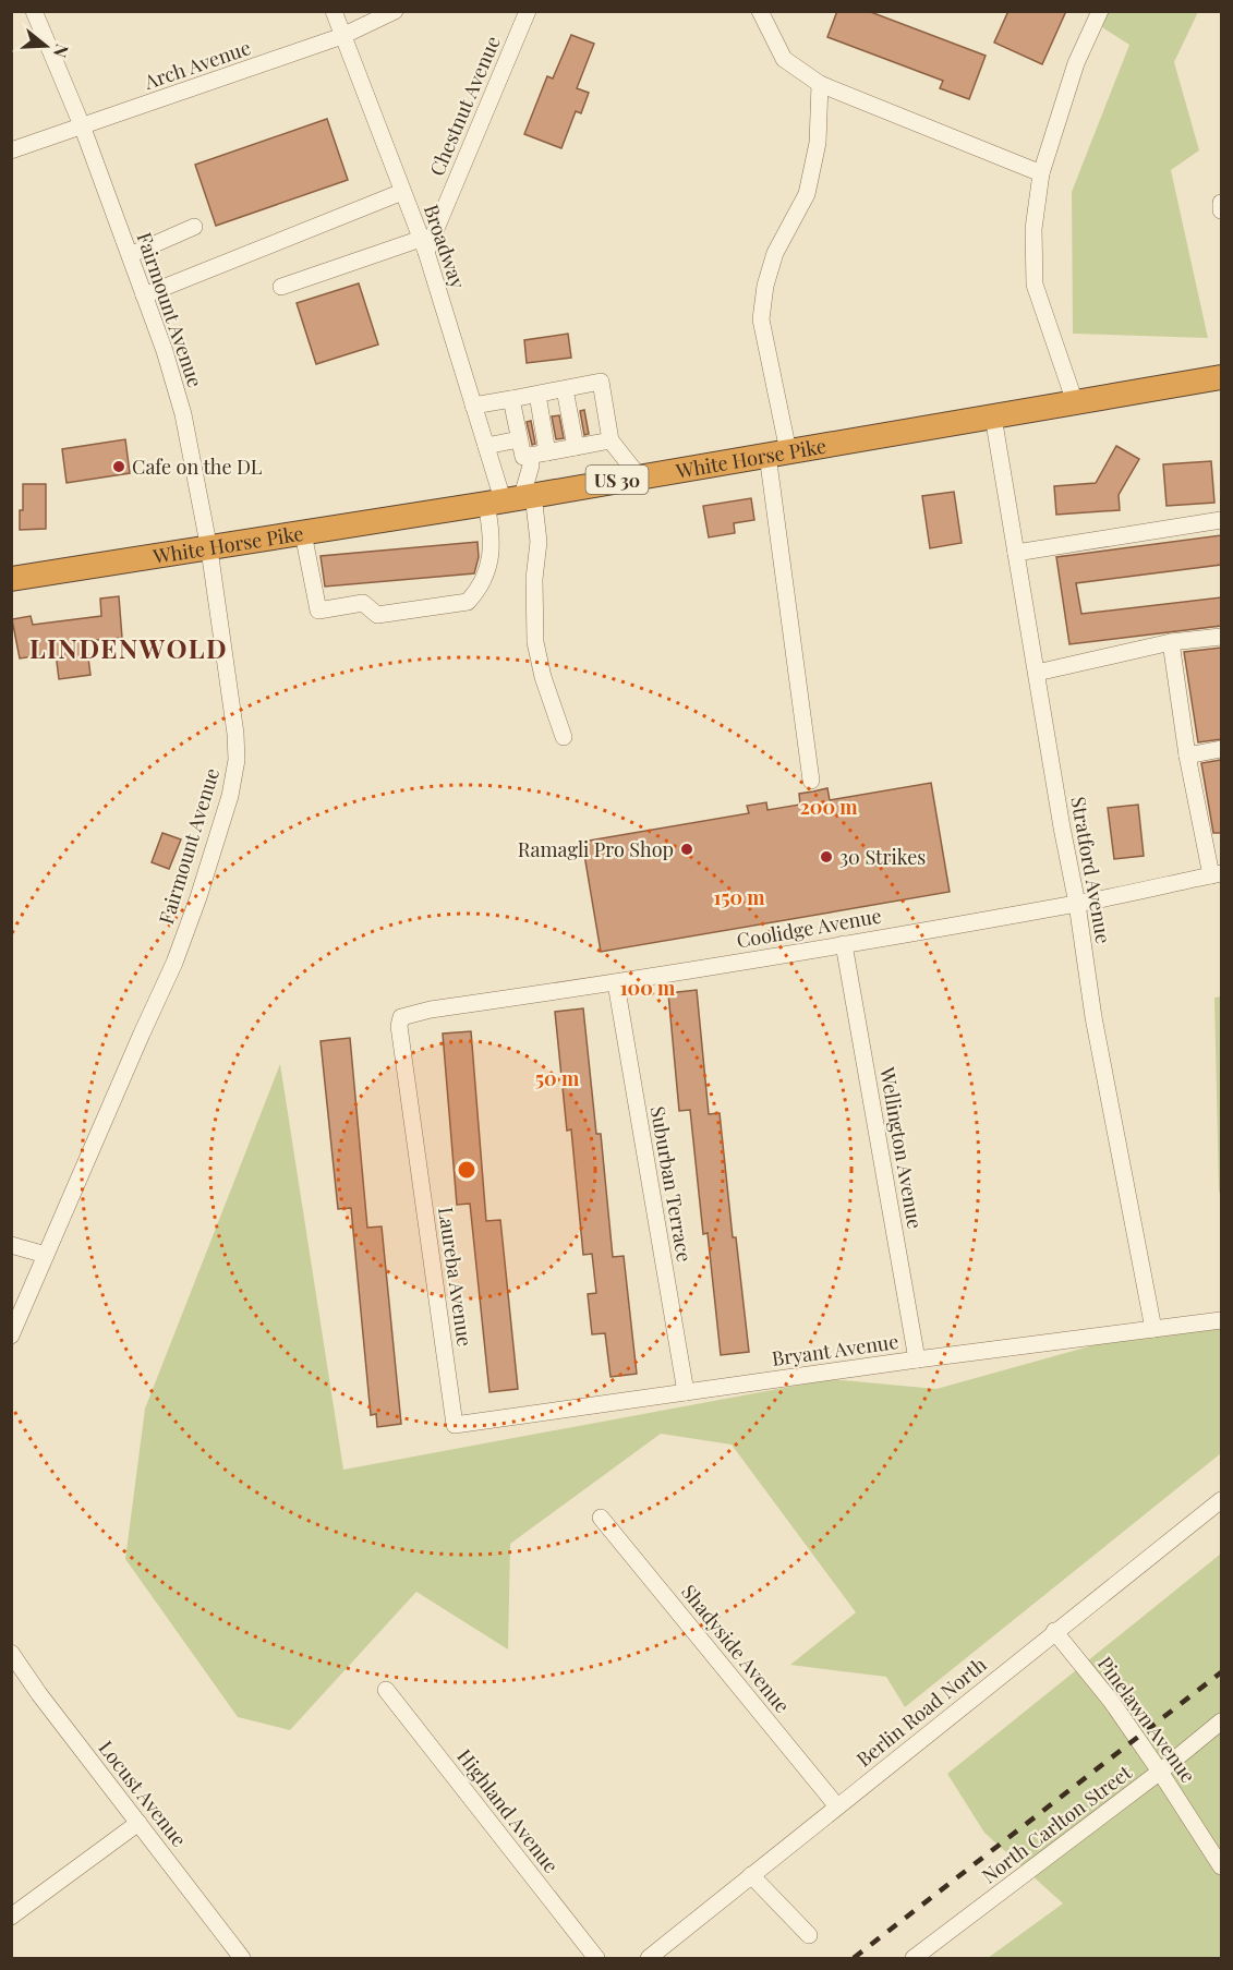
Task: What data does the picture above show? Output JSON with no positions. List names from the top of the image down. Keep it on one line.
{"streets":{"highway":["White Horse Pike","US 30"],"street":["Arch Avenue","Chestnut Avenue","Broadway","Fairmount Avenue","Stratford Avenue","Coolidge Avenue","Wellington Avenue","Suburban Terrace","Laureba Avenue","Bryant Avenue","Shadyside Avenue","Berlin Road North","Pinelawn Avenue","Locust Avenue","Highland Avenue","North Carlton Street"]},"crossings":[["Arch Avenue","Broadway"],["Arch Avenue","Fairmount Avenue"],["Chestnut Avenue","Broadway"],["Broadway","White Horse Pike"],["Fairmount Avenue","White Horse Pike"],["White Horse Pike","Stratford Avenue"],["Stratford Avenue","Coolidge Avenue"],["Stratford Avenue","Bryant Avenue"],["Coolidge Avenue","Wellington Avenue"],["Coolidge Avenue","Suburban Terrace"],["Coolidge Avenue","Laureba Avenue"],["Wellington Avenue","Bryant Avenue"],["Suburban Terrace","Bryant Avenue"],["Laureba Avenue","Bryant Avenue"],["Shadyside Avenue","Berlin Road North"],["Berlin Road North","Pinelawn Avenue"],["Pinelawn Avenue","North Carlton Street"]],"districts":["LINDENWOLD"],"places":["Cafe on the DL","Ramagli Pro Shop","30 Strikes"],"north":"right","rings":["200 m","150 m","100 m","50 m"]}
